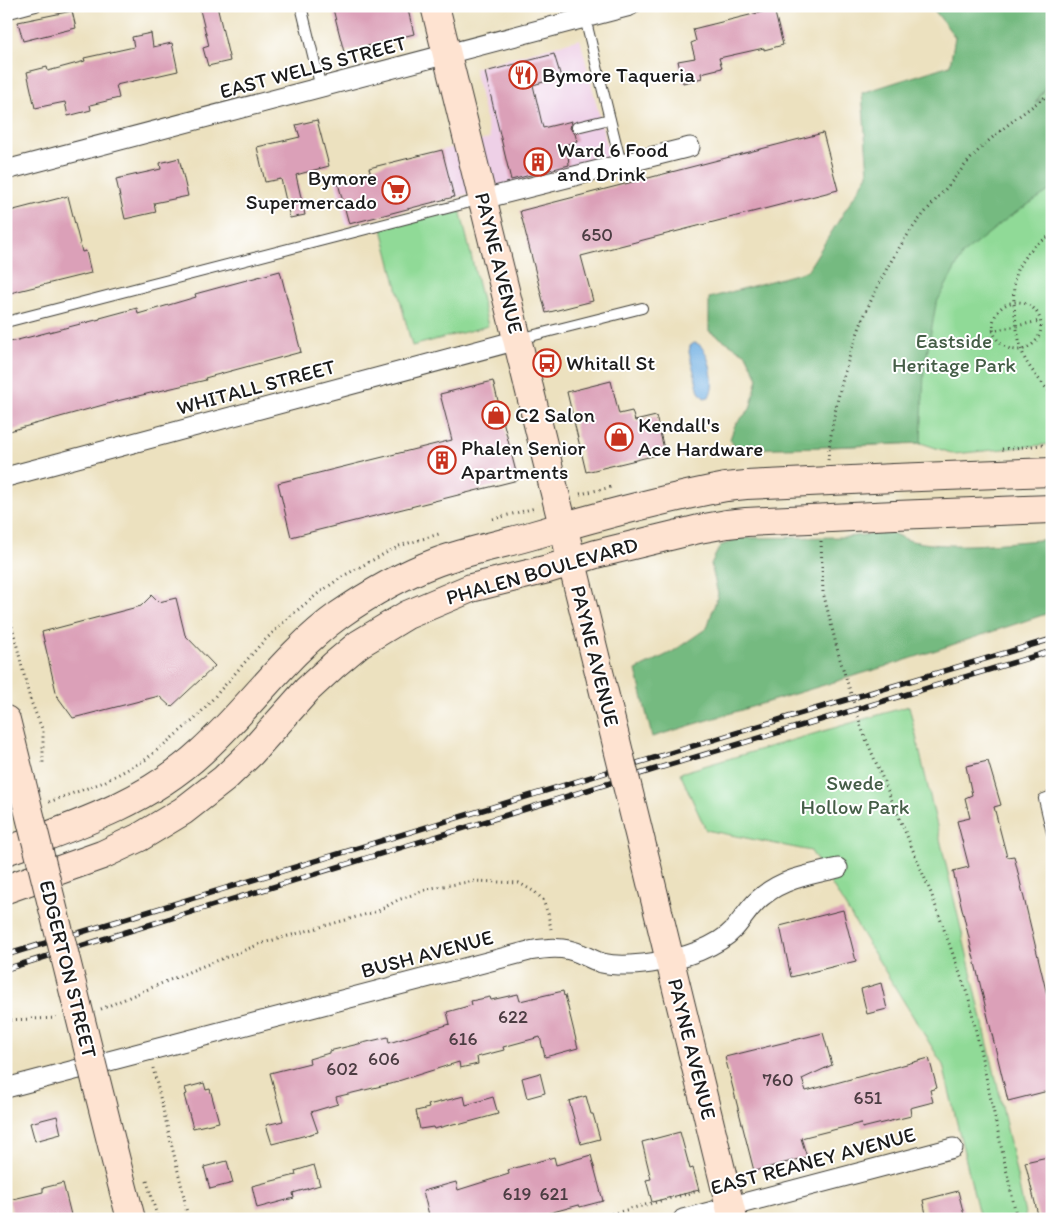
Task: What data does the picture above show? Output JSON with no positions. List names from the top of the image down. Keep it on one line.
{"streets":{"main road":["PAYNE AVENUE","PHALEN BOULEVARD","EDGERTON STREET"],"street":["EAST WELLS STREET","WHITALL STREET","BUSH AVENUE","EAST REANEY AVENUE"]},"crossings":[["EAST WELLS STREET","PAYNE AVENUE"],["PAYNE AVENUE","WHITALL STREET"],["PAYNE AVENUE","PHALEN BOULEVARD"],["PAYNE AVENUE","BUSH AVENUE"],["PAYNE AVENUE","EAST REANEY AVENUE"]],"parks":["Eastside Heritage Park","Swede Hollow Park"],"places":{"restaurant":["Bymore Taqueria"],"building":["Ward 6 Food and Drink","Phalen Senior Apartments"],"supermarket":["Bymore Supermercado"],"bus stop":["Whitall St"],"shop":["C2 Salon","Kendall's Ace Hardware"]},"house_numbers":["650","622","616","606","602","760","651","619","621"]}
